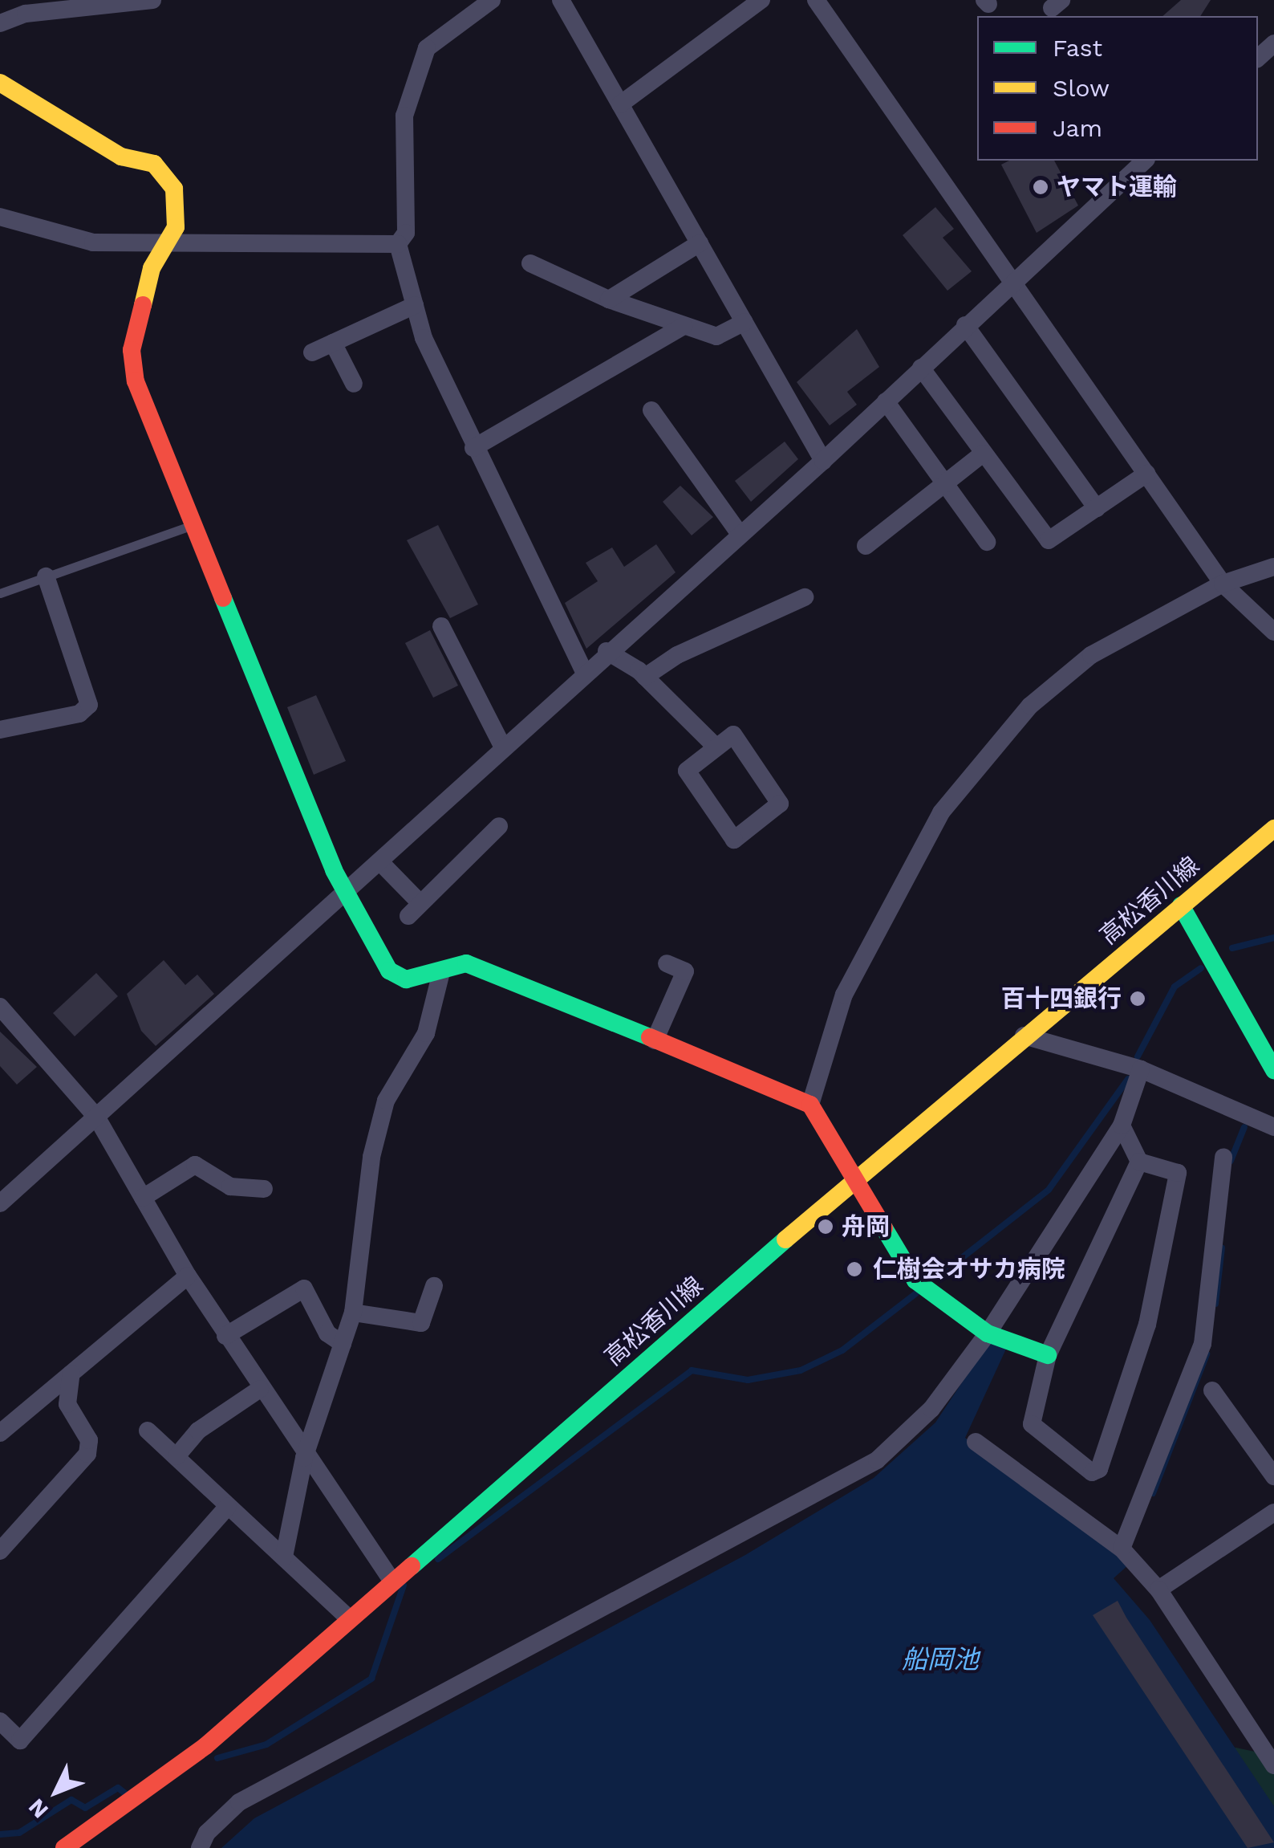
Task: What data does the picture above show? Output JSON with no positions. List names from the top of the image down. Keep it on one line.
{"streets":{"street":["高松香川線"]},"water":["船岡池"],"places":["ヤマト運輸","百十四銀行","舟岡","仁樹会オサカ病院"],"legend":["Fast","Slow","Jam"],"north":"bottom left"}
